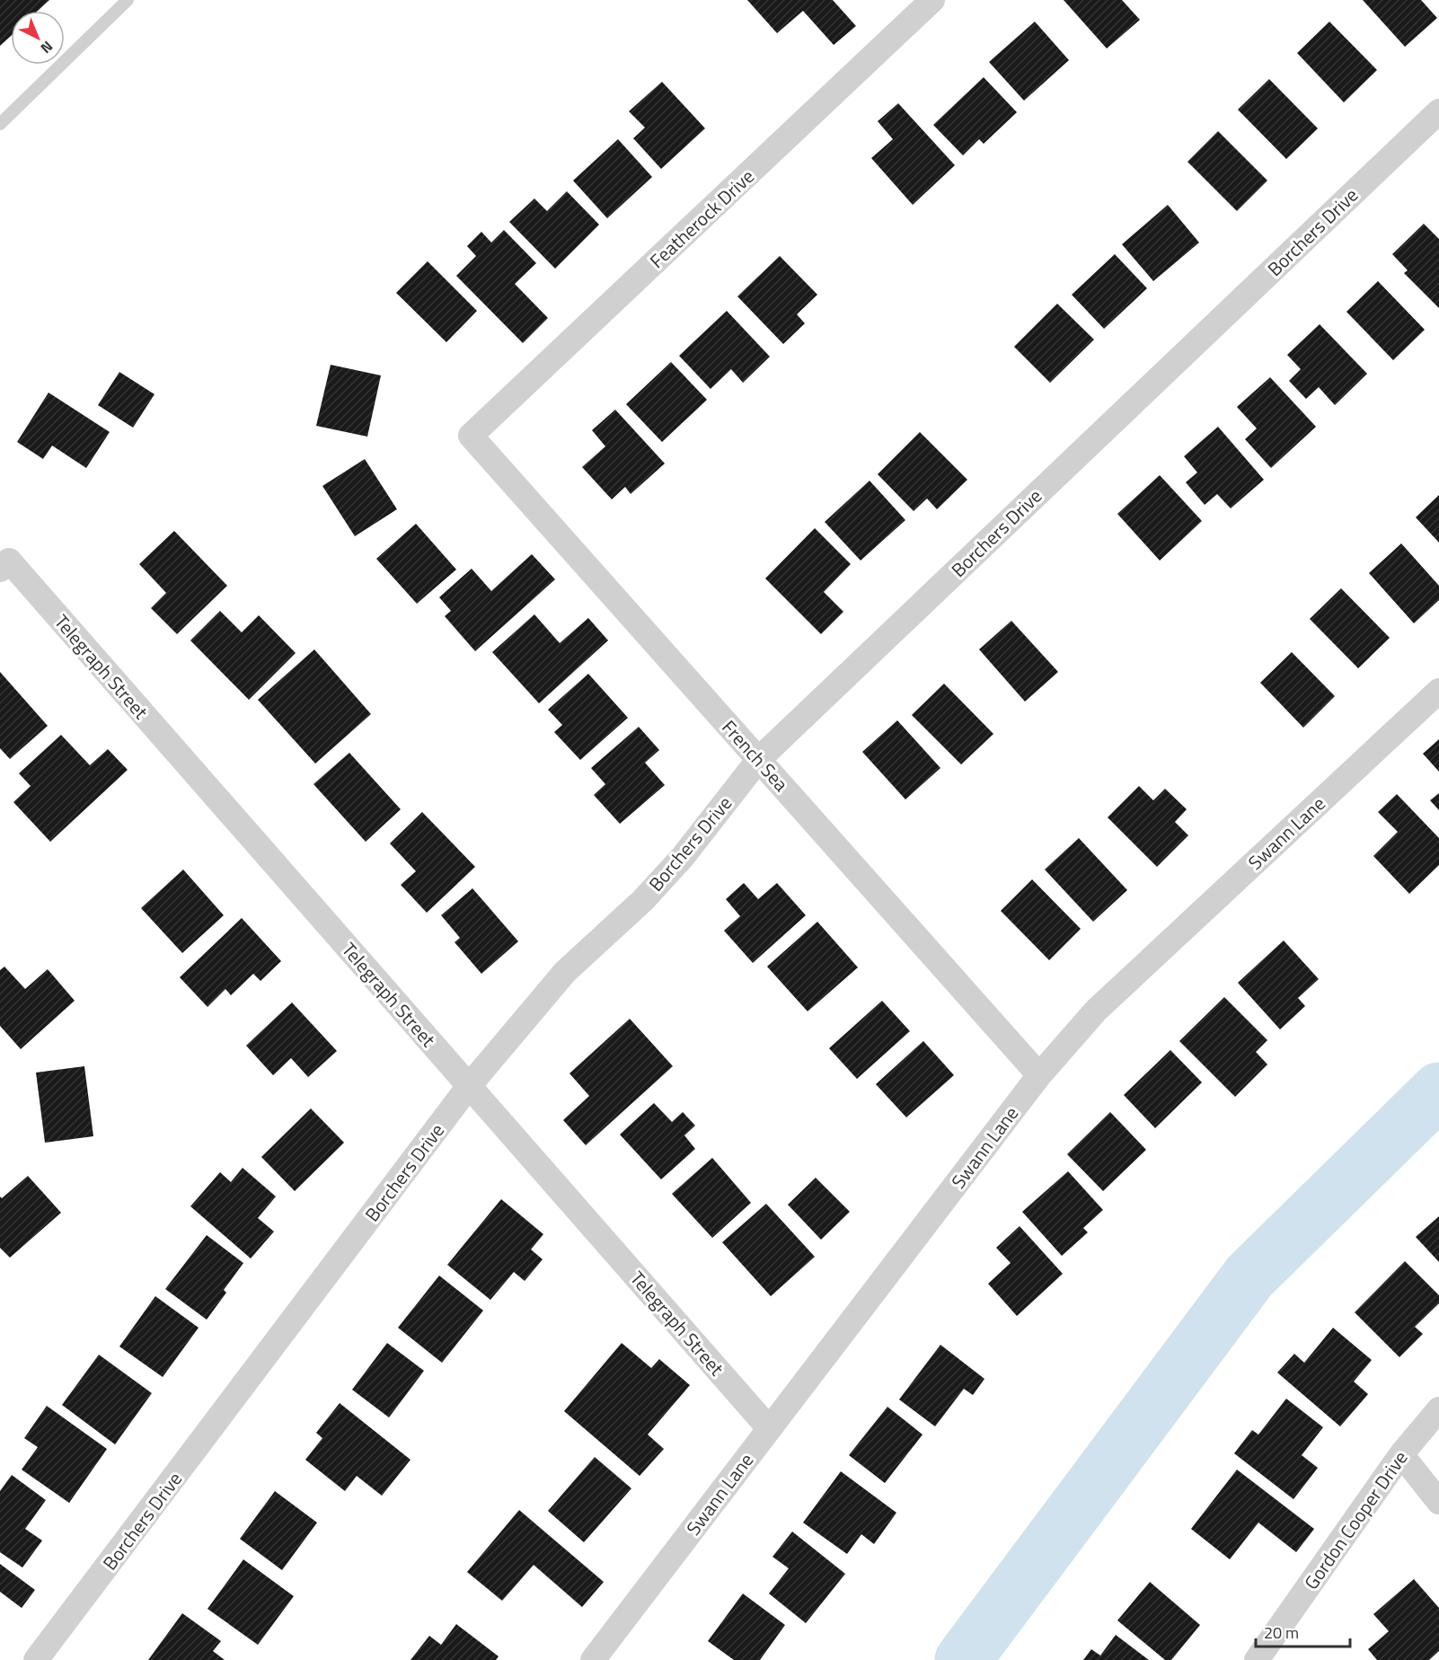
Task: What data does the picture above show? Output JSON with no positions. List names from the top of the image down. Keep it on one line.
{"streets":{"street":["Featherock Drive","Borchers Drive","Telegraph Street","French Sea","Swann Lane","Gordon Cooper Drive"]},"crossings":[["Featherock Drive","French Sea"],["Borchers Drive","Telegraph Street"],["Borchers Drive","French Sea"],["Telegraph Street","Swann Lane"],["French Sea","Swann Lane"]],"scale_bar":"20 m","north":"bottom right"}
